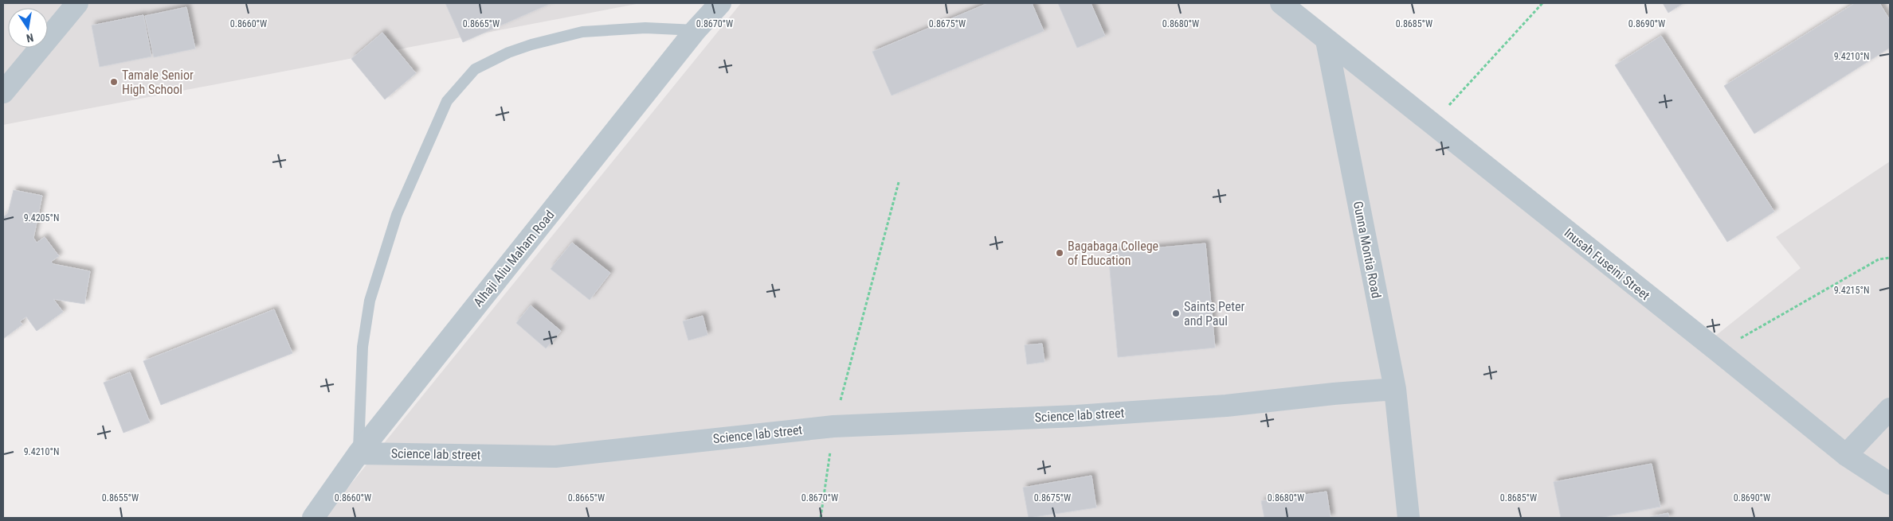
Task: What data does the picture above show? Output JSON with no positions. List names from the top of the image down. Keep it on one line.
{"streets":{"street":["Gunna Montia Road","Alhaji Aliu Maham Road","Inusah Fuseini Street","Science lab street"]},"crossings":[["Gunna Montia Road","Inusah Fuseini Street"],["Gunna Montia Road","Science lab street"],["Alhaji Aliu Maham Road","Science lab street"]],"places":["Tamale Senior High School","Bagabaga College of Education","Saints Peter and Paul"],"north":"bottom","coordinates":["0.8660°W","0.8665°W","0.8670°W","0.8675°W","0.8680°W","0.8685°W","0.8690°W","9.4210°N","9.4205°N","9.4215°N","0.8655°W"]}
